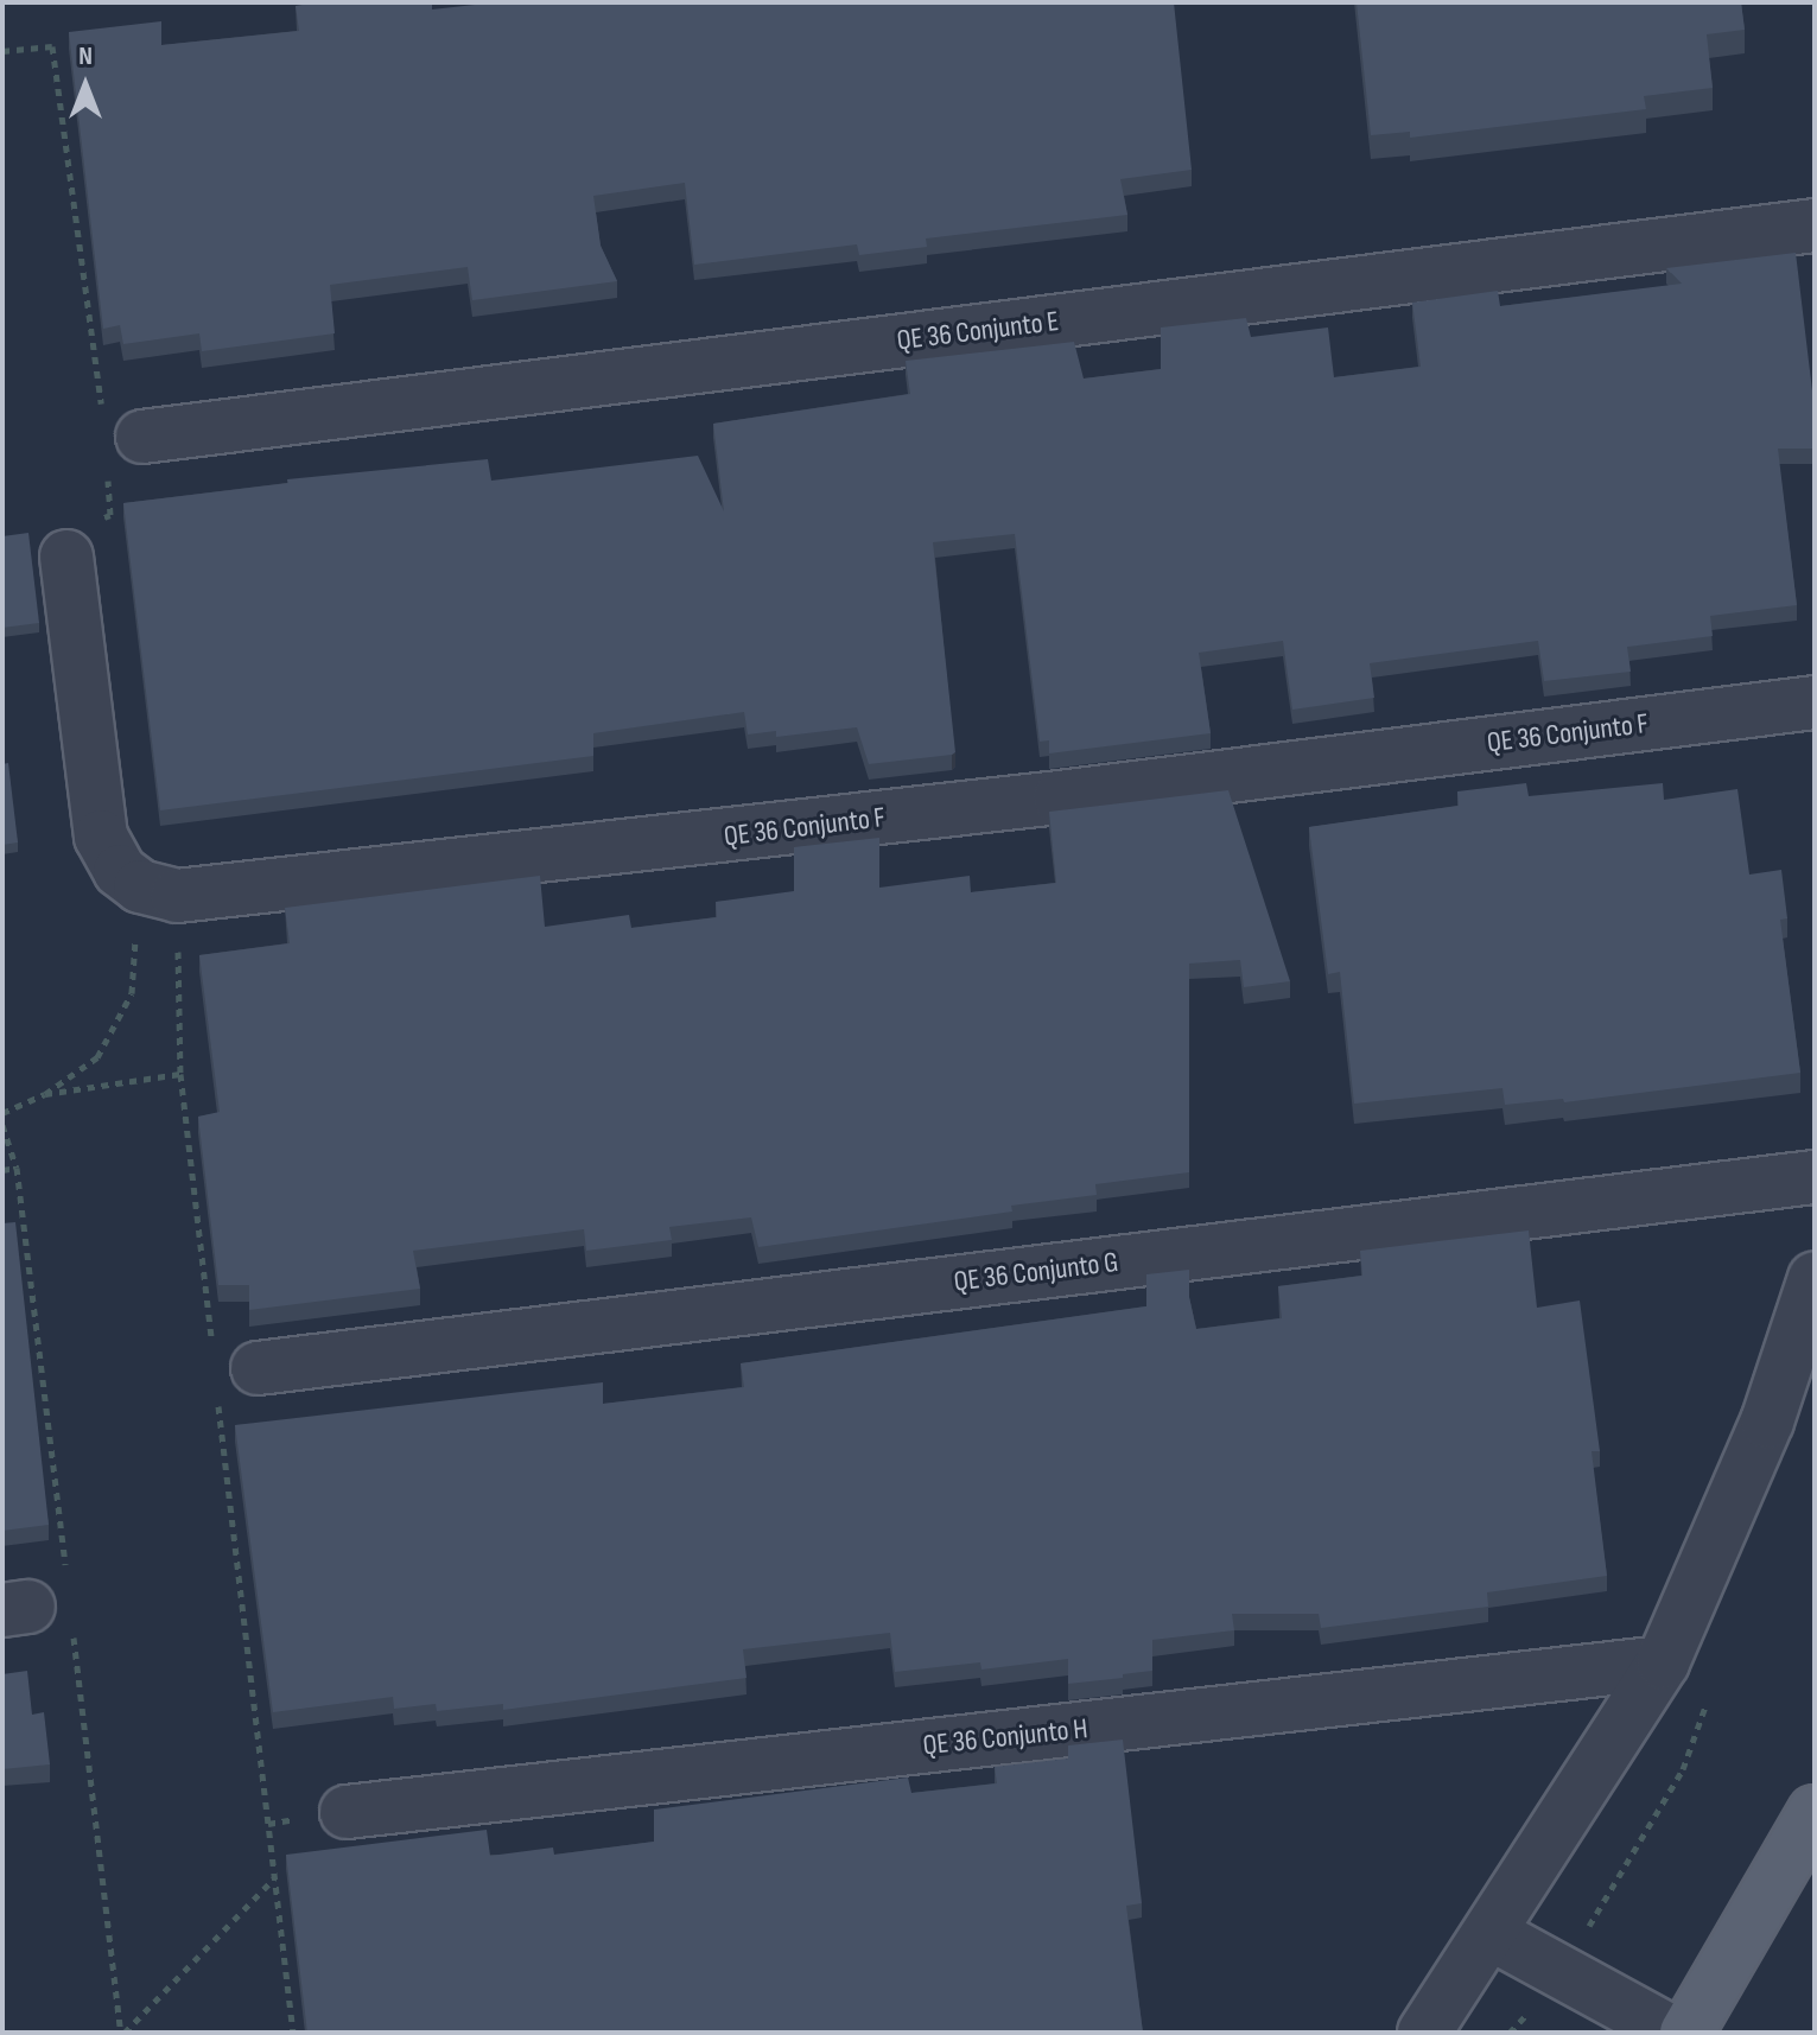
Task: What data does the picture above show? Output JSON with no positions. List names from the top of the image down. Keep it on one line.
{"streets":{"street":["QE 36 Conjunto E","QE 36 Conjunto F","QE 36 Conjunto G","QE 36 Conjunto H"]},"north":"top"}
